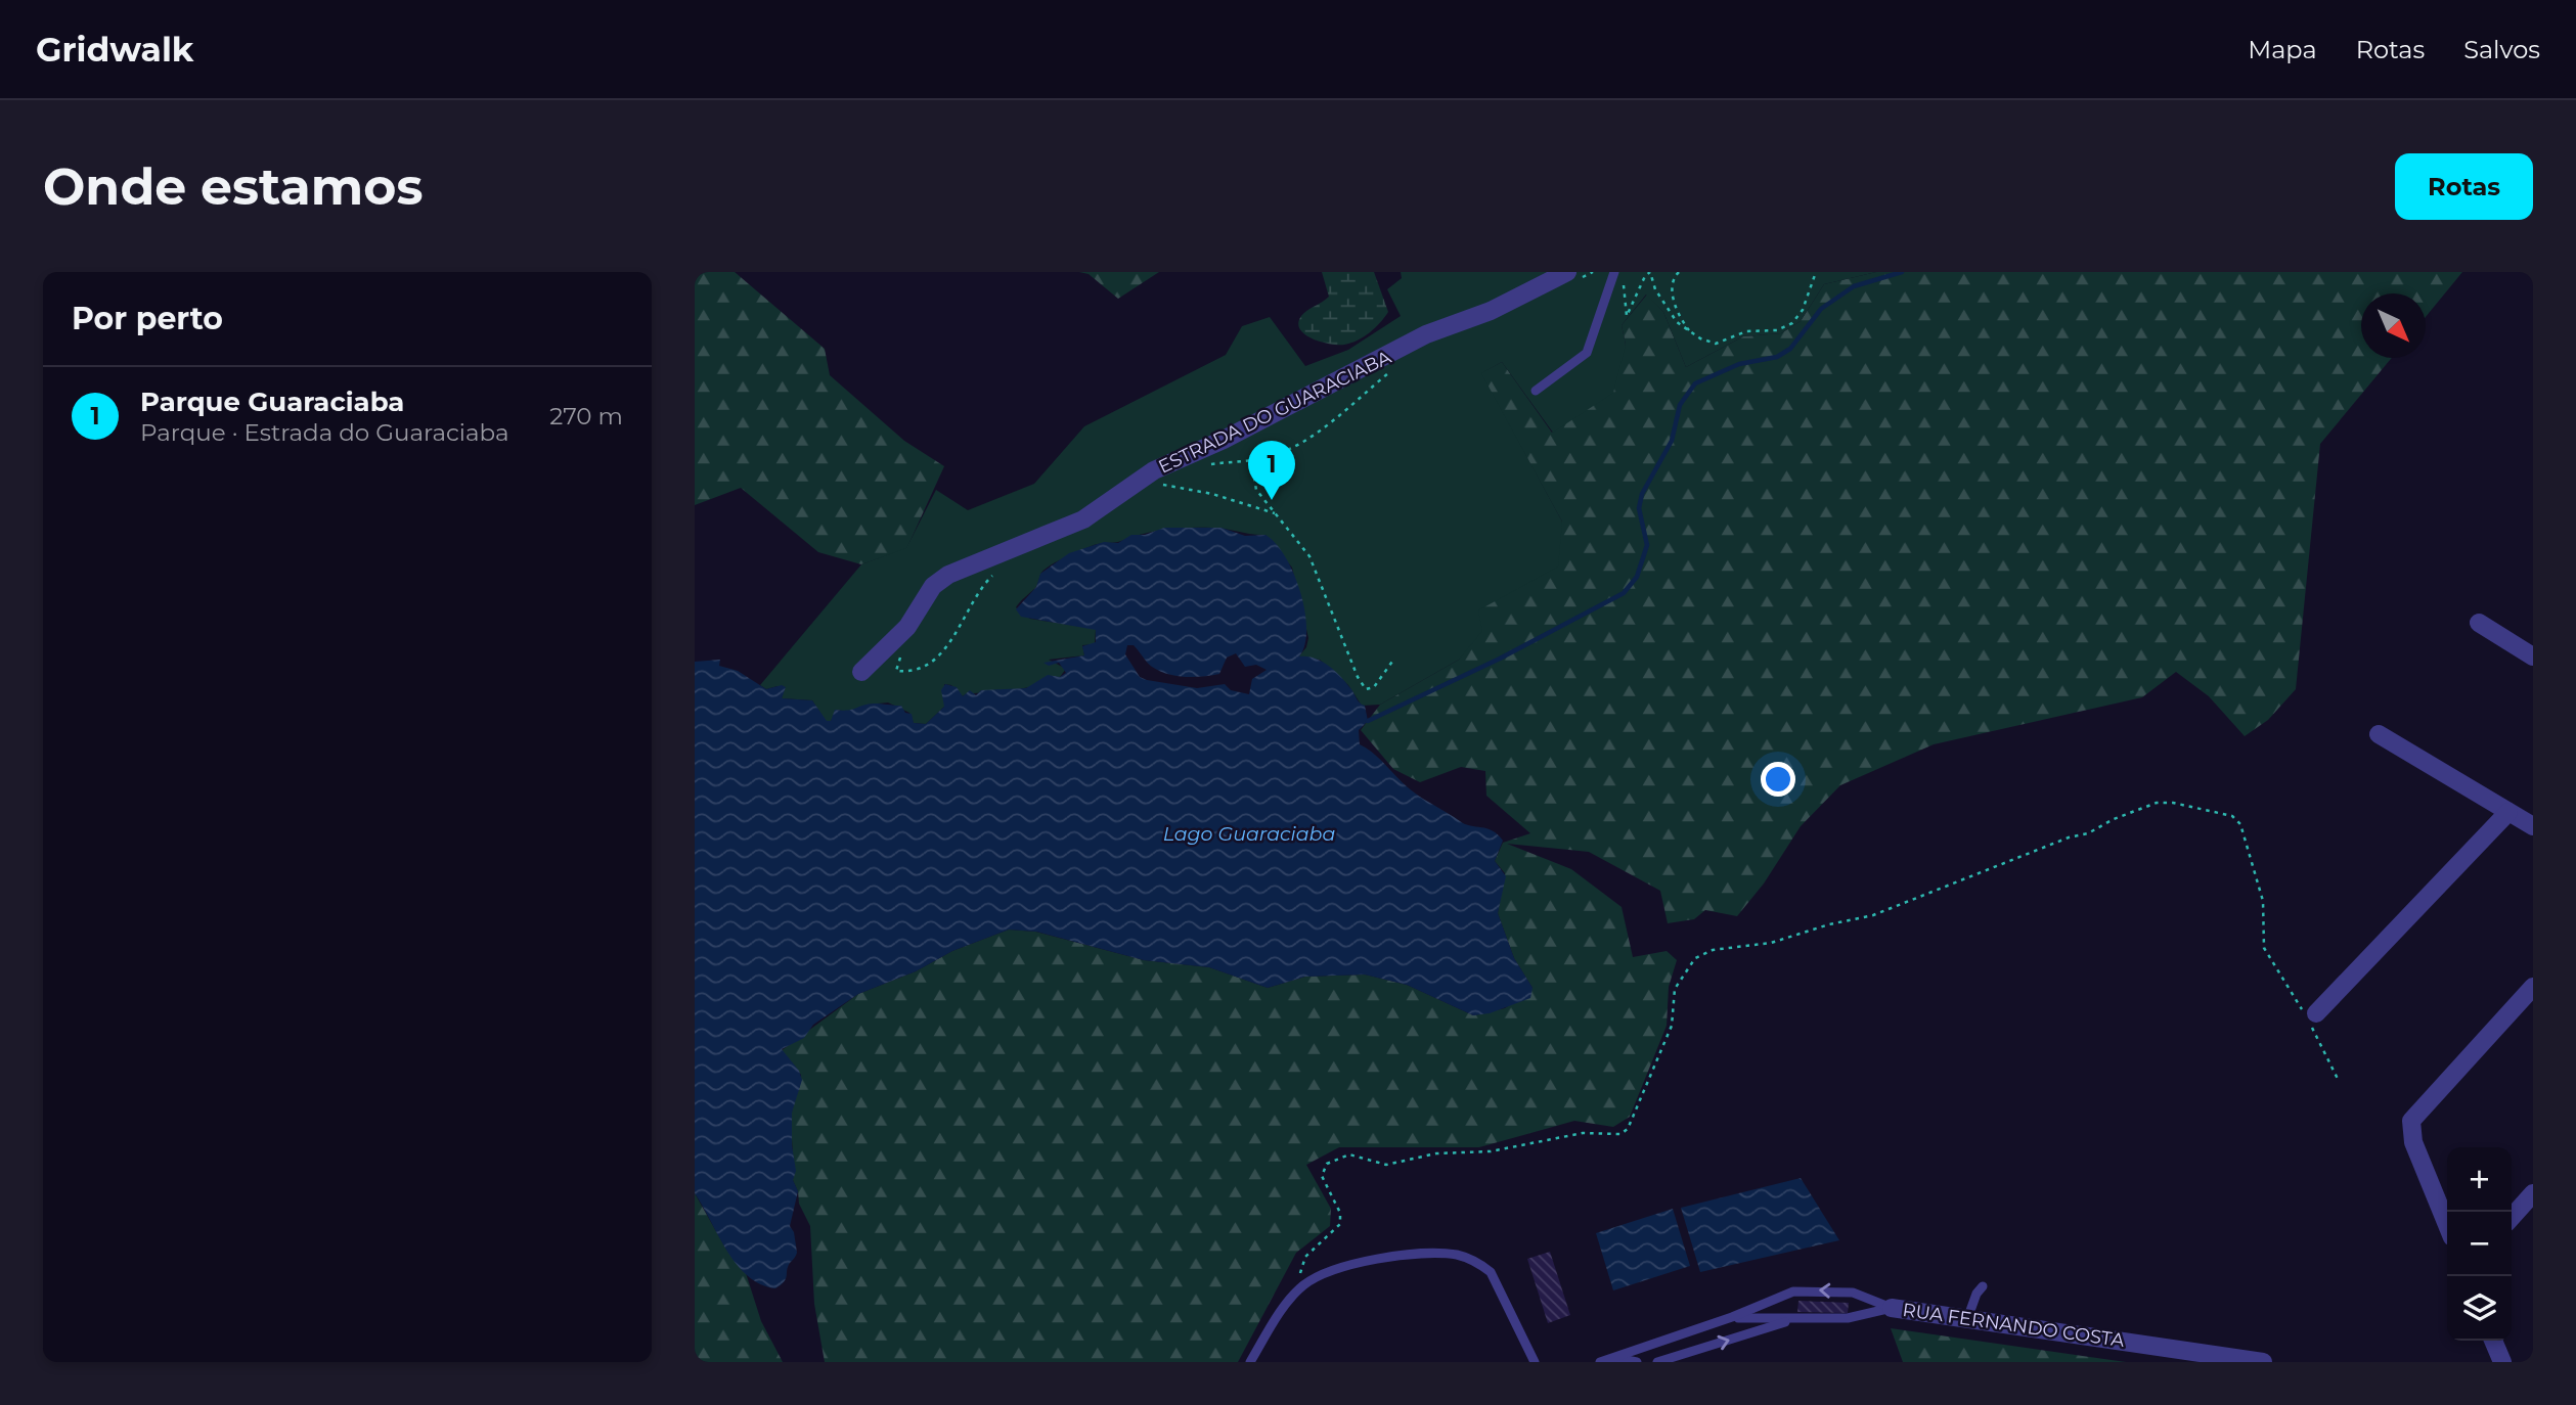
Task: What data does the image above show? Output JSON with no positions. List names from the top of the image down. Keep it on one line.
{"streets":{"street":["ESTRADA DO GUARACIABA","RUA FERNANDO COSTA"]},"water":["Lago Guaraciaba"],"north":"bottom right","page":{"header":"Gridwalk","nav":["Mapa","Rotas","Salvos"],"buttons":"Rotas","title":"Onde estamos","heading":"Por perto","list":[{"mark":"1","name":"Parque Guaraciaba","note":"Parque · Estrada do Guaraciaba","value":"270 m"}],"pins":"1","map_buttons":["+","−"]}}
